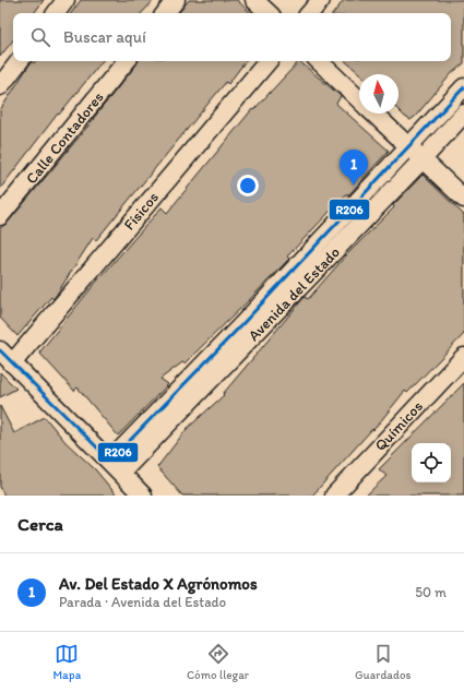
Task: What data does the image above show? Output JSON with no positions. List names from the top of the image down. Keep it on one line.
{"streets":{"street":["Calle Contadores","Físicos","Avenida del Estado","Químicos"]},"lines":["transit line R206"],"north":"top","page":{"search":"Buscar aquí","pins":"1","heading":"Cerca","list":[{"mark":"1","name":"Av. Del Estado X Agrónomos","note":"Parada · Avenida del Estado","value":"50 m"}],"nav":["Mapa","Cómo llegar","Guardados"]}}
